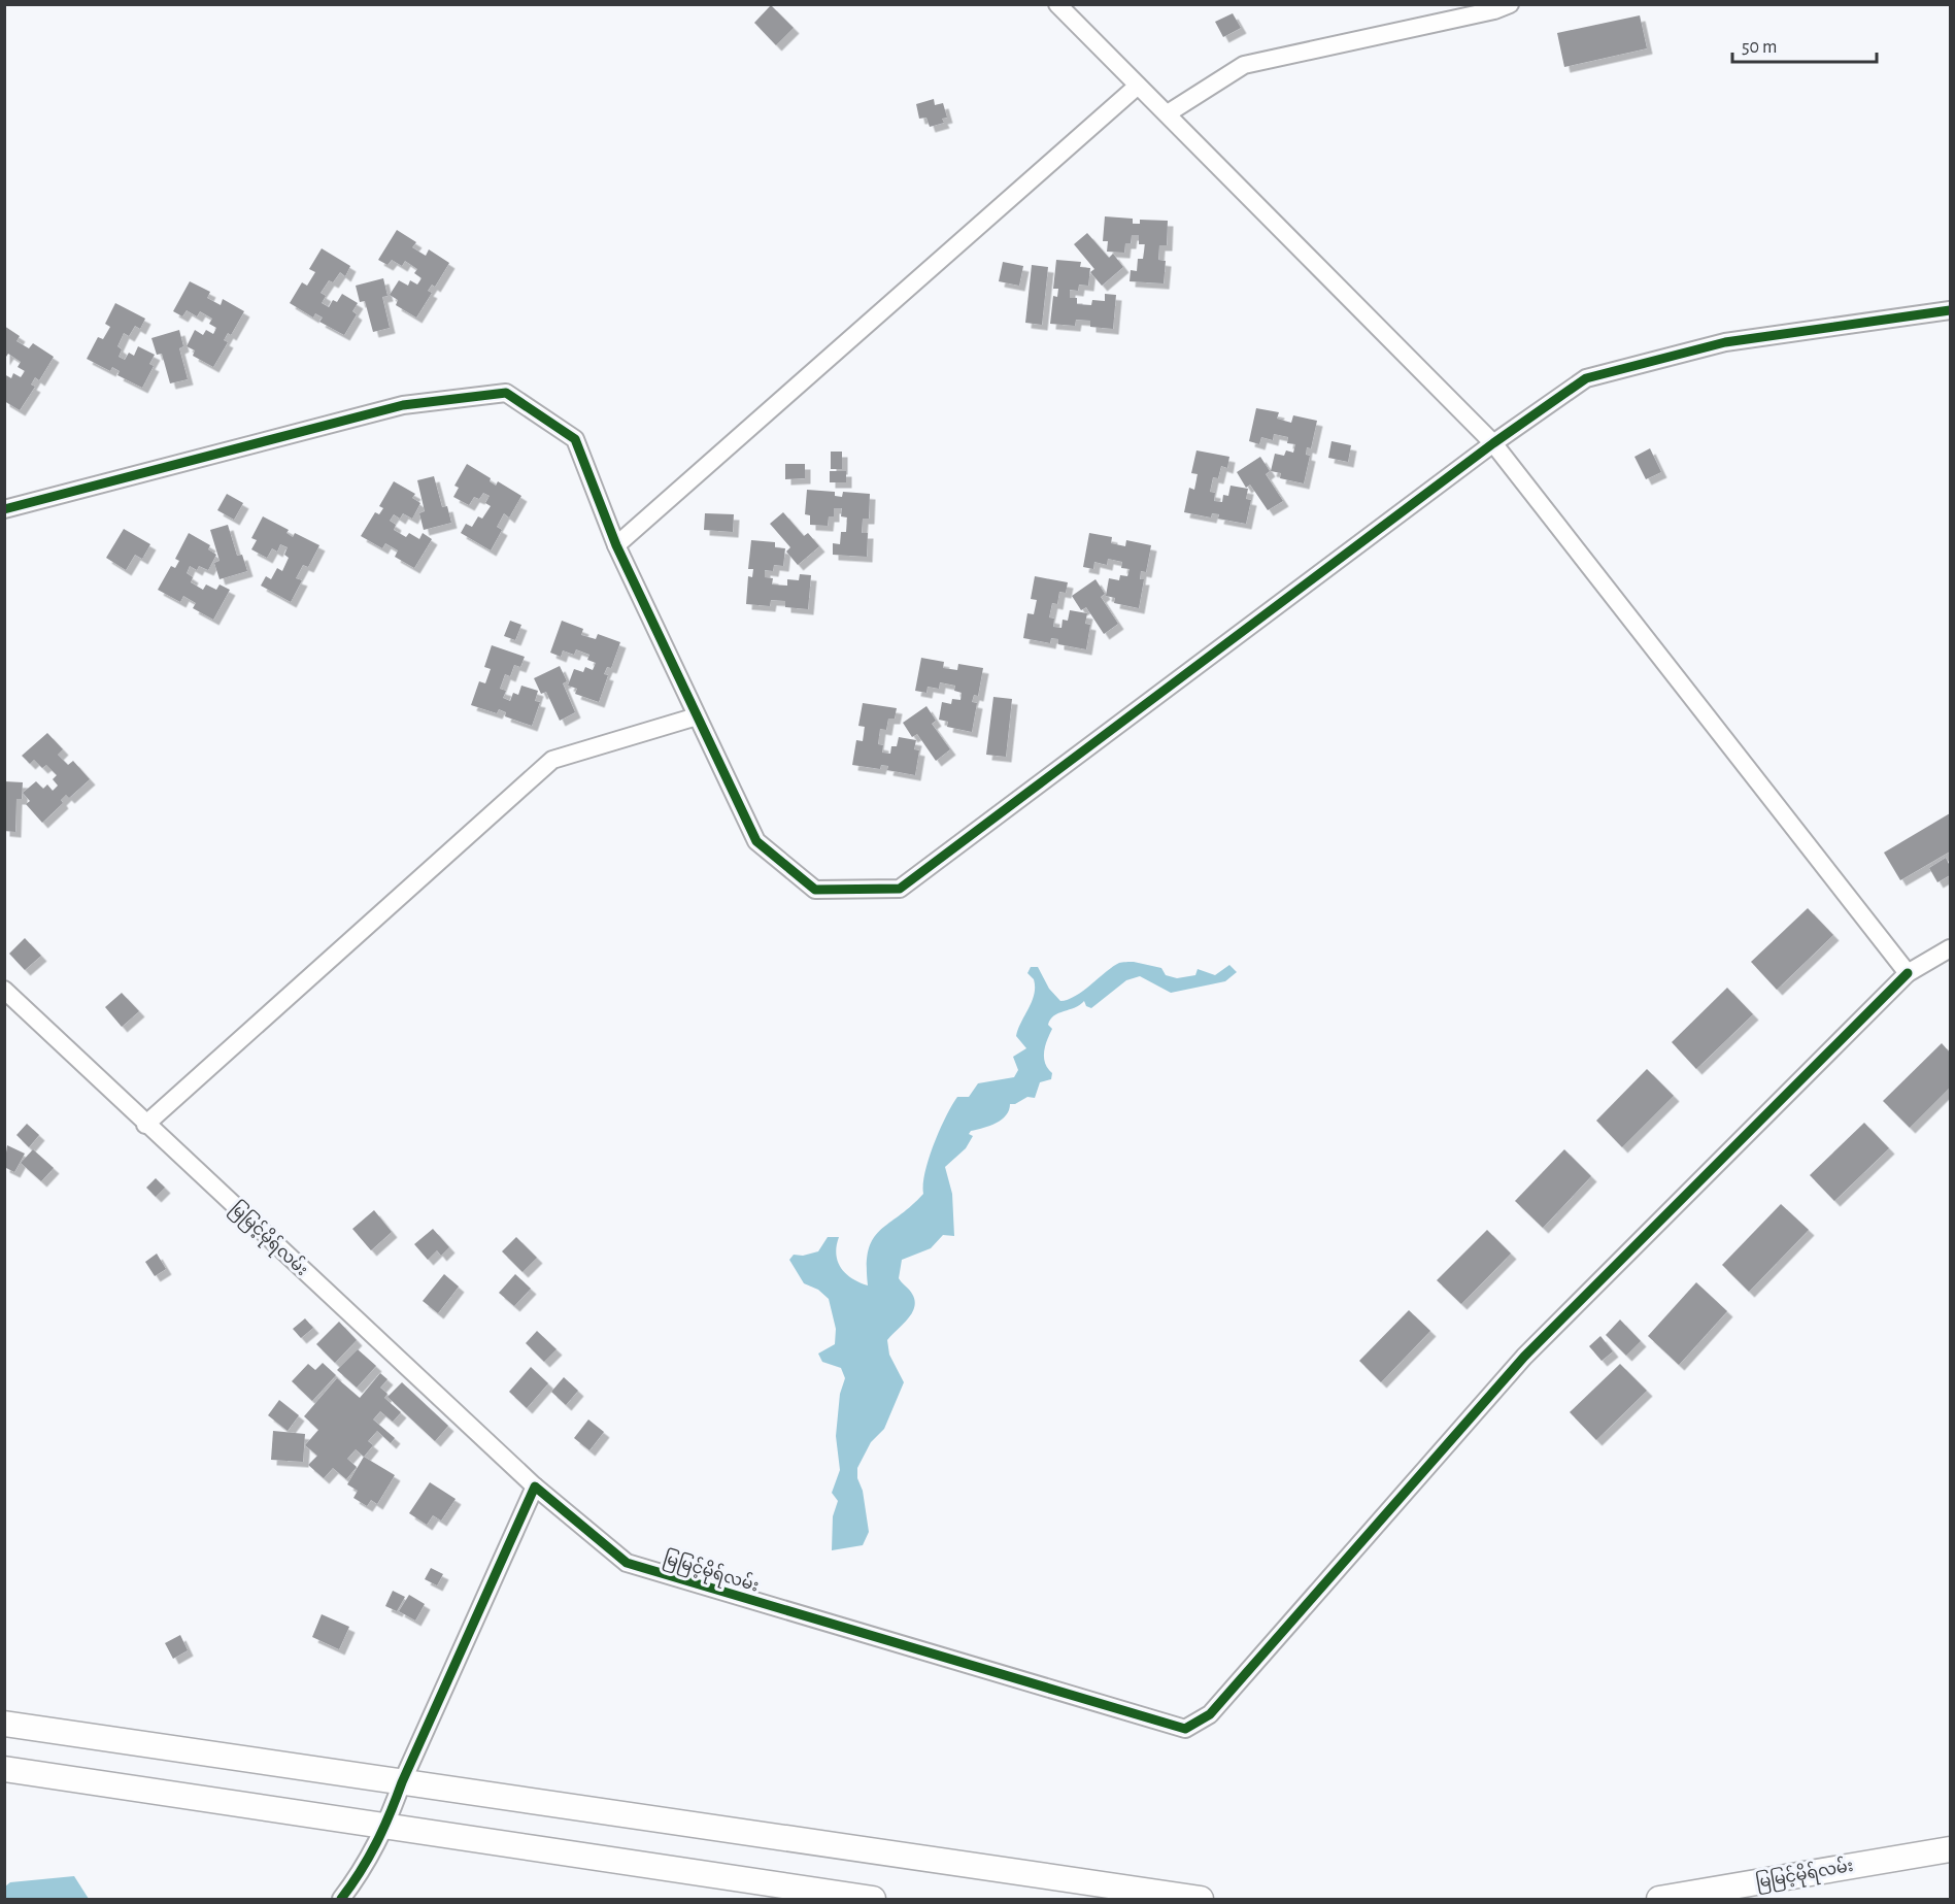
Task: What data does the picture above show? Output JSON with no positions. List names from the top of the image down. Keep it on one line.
{"streets":{"main road":["မြမြင့်မိုရ်လမ်း"]},"scale_bar":"50 m"}
